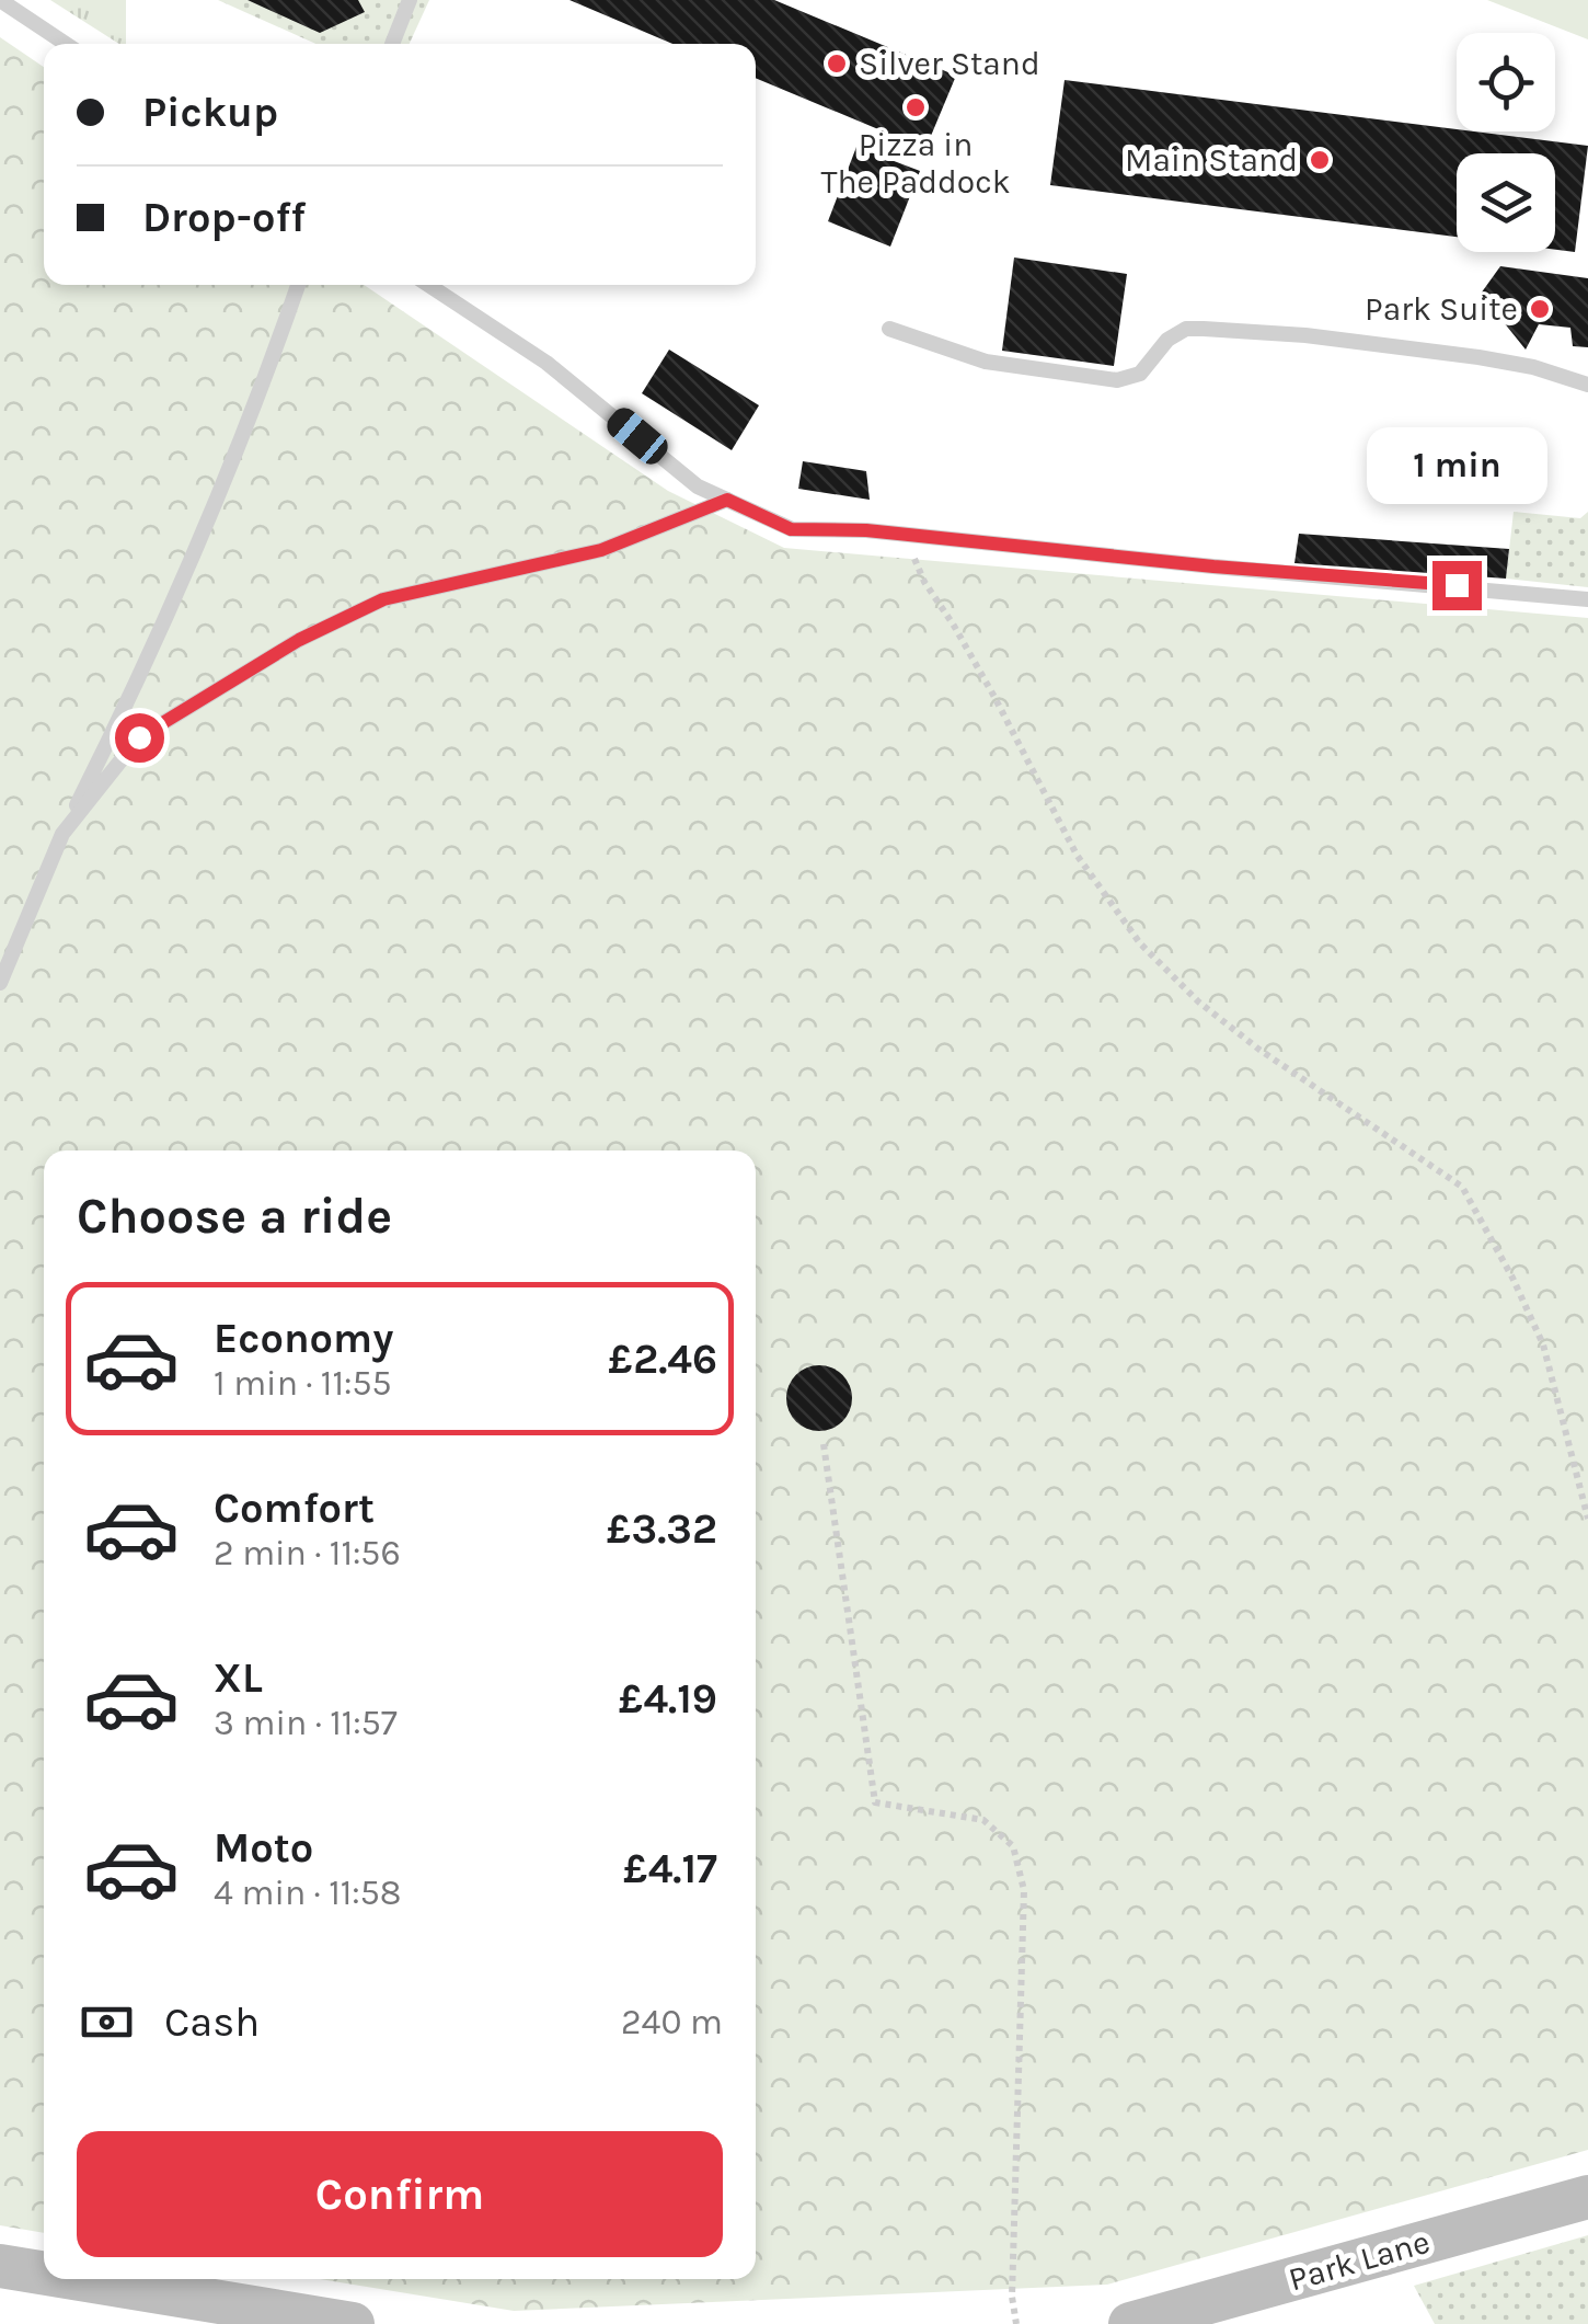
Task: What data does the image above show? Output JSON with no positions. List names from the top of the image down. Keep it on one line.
{"streets":{"main road":["Park Lane"]},"places":["Silver Stand","Pizza in The Paddock","Main Stand","Park Suite"],"page":{"banner":["Pickup","Drop-off"],"bubble":"1 min","heading":"Choose a ride","list":[{"name":"Economy","note":"1 min · 11:55","value":"£2.46"},{"name":"Comfort","note":"2 min · 11:56","value":"£3.32"},{"name":"XL","note":"3 min · 11:57","value":"£4.19"},{"name":"Moto","note":"4 min · 11:58","value":"£4.17"}],"pay":["Cash","240 m"],"buttons":"Confirm"}}
